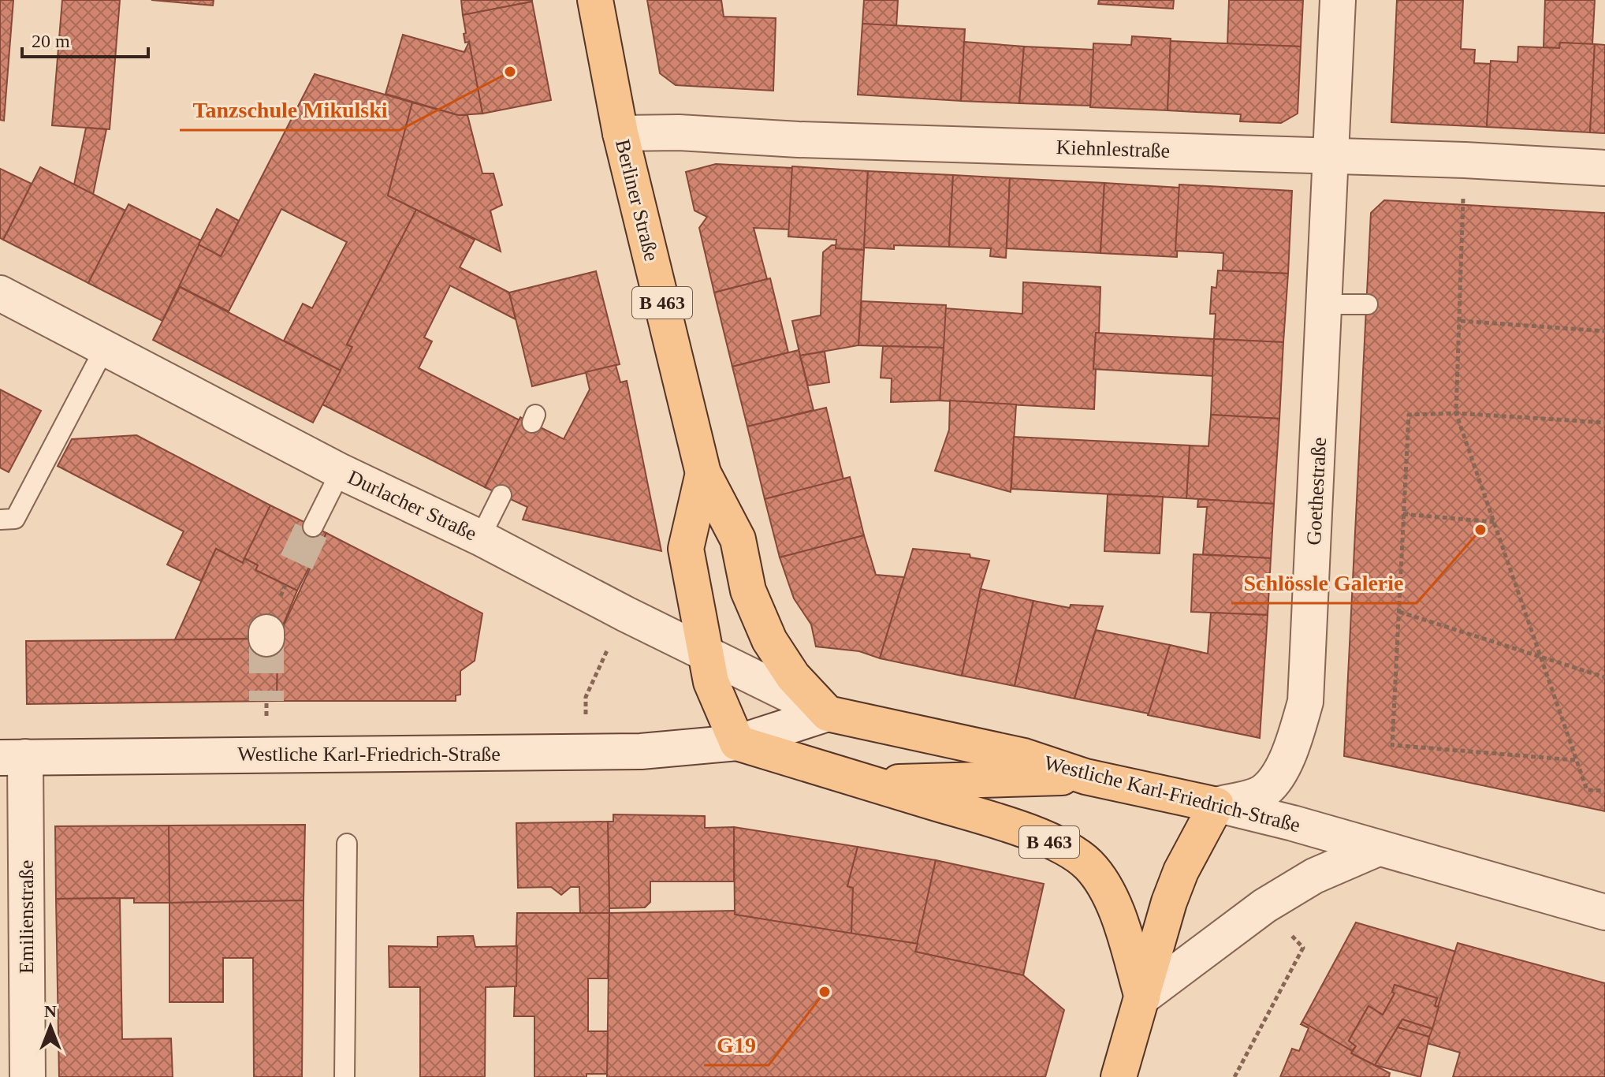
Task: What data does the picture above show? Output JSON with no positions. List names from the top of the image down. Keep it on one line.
{"streets":{"main road":["Berliner Straße","B 463","Westliche Karl-Friedrich-Straße"],"street":["Kiehnlestraße","Goethestraße","Durlacher Straße","Emilienstraße"]},"crossings":[["Kiehnlestraße","Berliner Straße"],["Kiehnlestraße","Goethestraße"],["Berliner Straße","Durlacher Straße"],["Berliner Straße","Westliche Karl-Friedrich-Straße"],["B 463","Westliche Karl-Friedrich-Straße"],["Goethestraße","Westliche Karl-Friedrich-Straße"],["Durlacher Straße","Westliche Karl-Friedrich-Straße"],["Westliche Karl-Friedrich-Straße","Emilienstraße"]],"places":["Tanzschule Mikulski","Schlössle Galerie","G19"],"scale_bar":"20 m","north":"top"}
